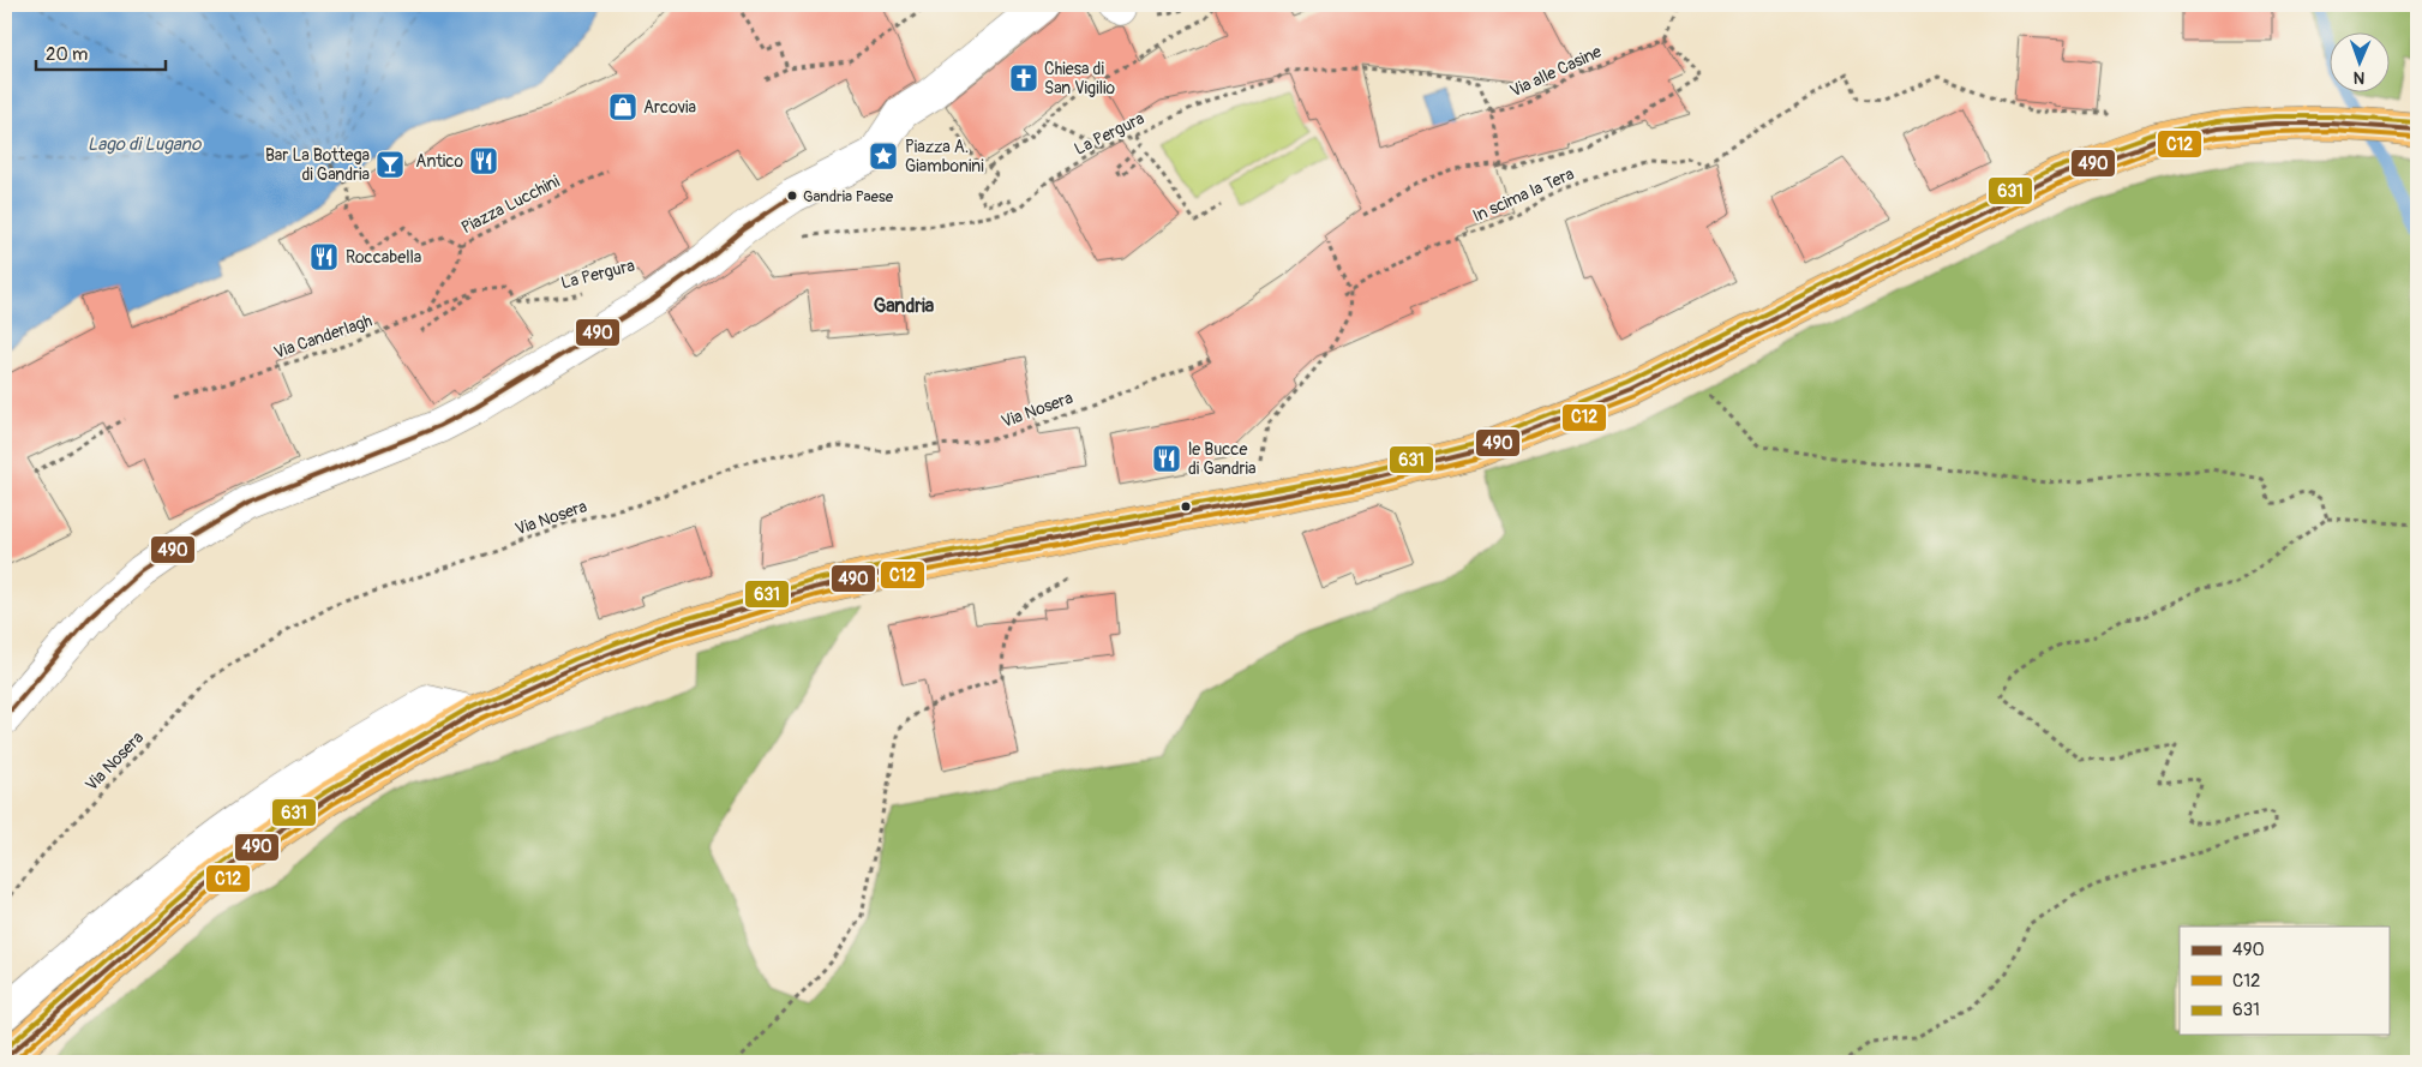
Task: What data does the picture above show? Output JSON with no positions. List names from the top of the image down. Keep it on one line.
{"streets":{"path":["Via alle Casine","La Pergura","In scima la Tera","Piazza Lucchini","Via Canderlagh","Via Nosera"]},"crossings":[["Via alle Casine","La Pergura"],["La Pergura","Via Canderlagh"],["Piazza Lucchini","Via Canderlagh"]],"districts":["Gandria"],"water":["Lago di Lugano"],"places":{"church":["Chiesa di San Vigilio"],"shop":["Arcovia"],"place":["Piazza A. Giambonini"],"restaurant":["Antico","Roccabella","le Bucce di Gandria"],"bar":["Bar La Bottega di Gandria"],"other":["Gandria Paese"]},"lines":["transit line 631","transit line 490","transit line C12"],"legend":["490","C12","631"],"scale_bar":"20 m","north":"bottom"}
